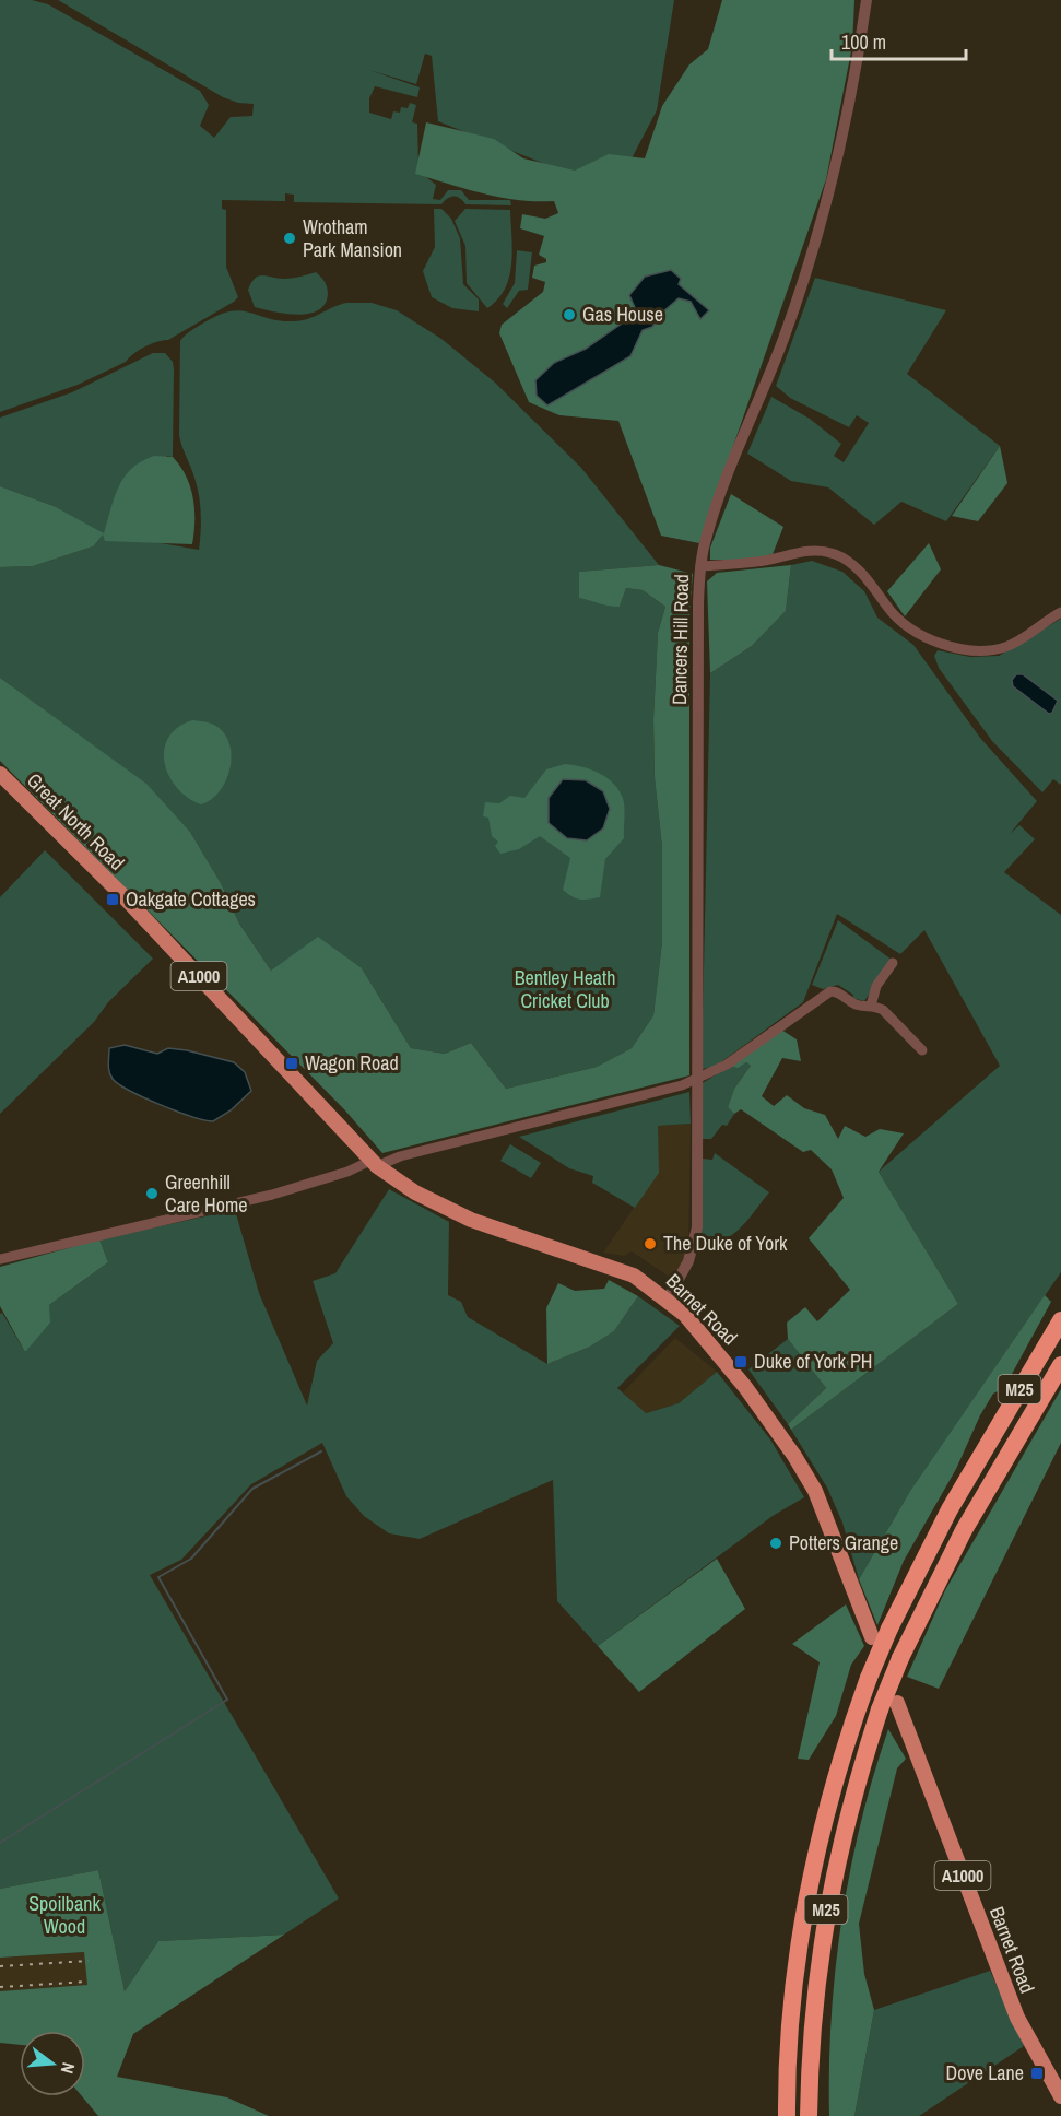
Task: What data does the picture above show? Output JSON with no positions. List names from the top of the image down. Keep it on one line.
{"streets":{"highway":["M25"],"main road":["Great North Road","A1000","Barnet Road"],"street":["Dancers Hill Road"]},"crossings":[["Dancers Hill Road","Barnet Road"],["Great North Road","Barnet Road"],["Barnet Road","M25"]],"parks":["Bentley Heath Cricket Club","Spoilbank Wood"],"places":{"other":["Wrotham Park Mansion","Gas House","Greenhill Care Home","The Duke of York","Potters Grange"],"transit":["Oakgate Cottages","Wagon Road","Duke of York PH","Dove Lane"]},"scale_bar":"100 m","north":"right"}
